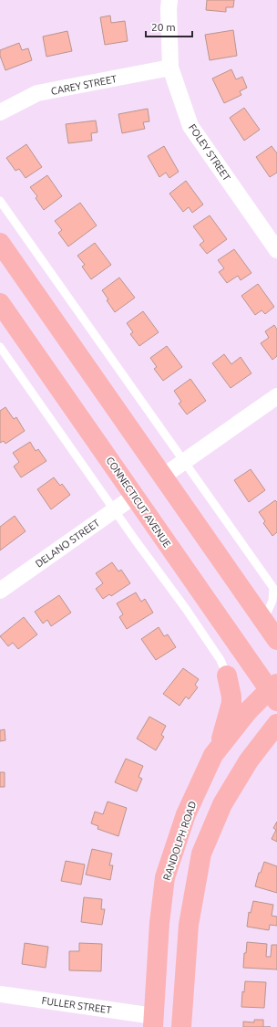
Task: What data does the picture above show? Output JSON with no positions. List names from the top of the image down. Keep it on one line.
{"streets":{"main road":["CONNECTICUT AVENUE","RANDOLPH ROAD"],"street":["CAREY STREET","FOLEY STREET","DELANO STREET","FULLER STREET"]},"crossings":[["CAREY STREET","FOLEY STREET"],["CONNECTICUT AVENUE","DELANO STREET"],["CONNECTICUT AVENUE","RANDOLPH ROAD"],["RANDOLPH ROAD","FULLER STREET"]],"scale_bar":"20 m"}
